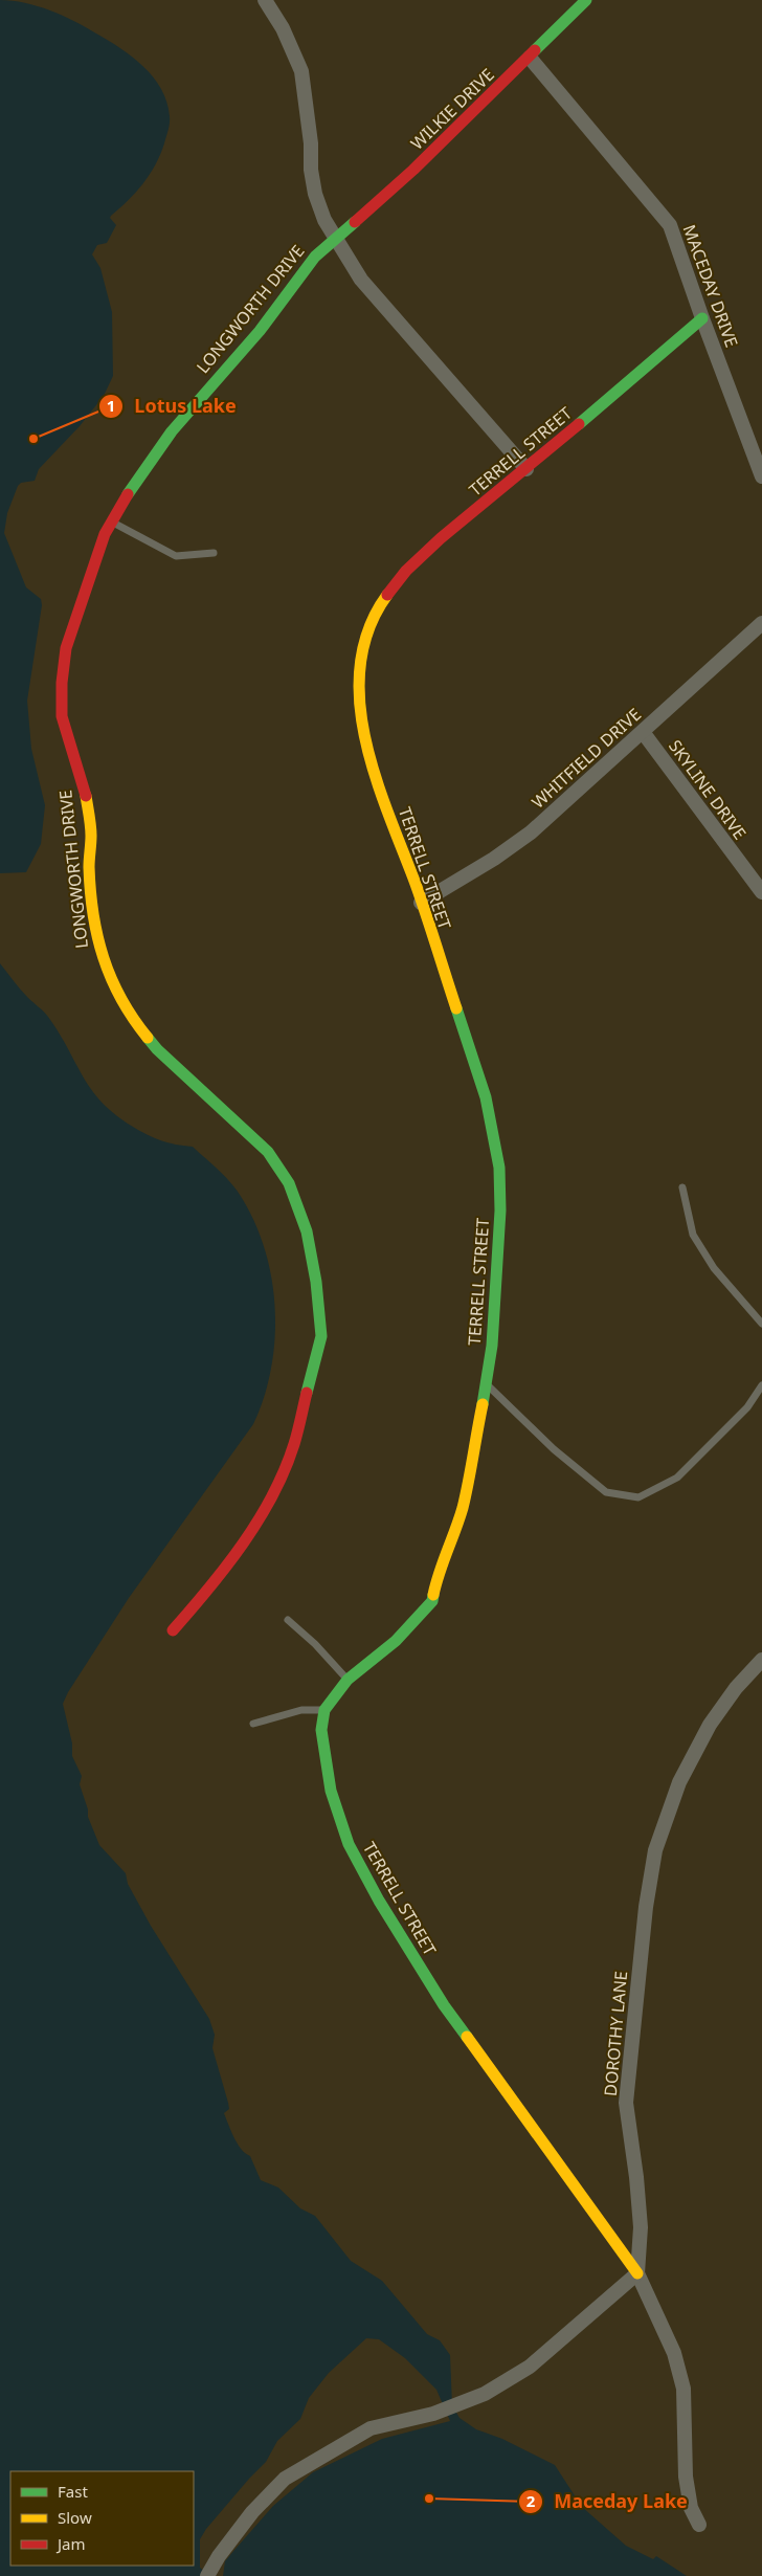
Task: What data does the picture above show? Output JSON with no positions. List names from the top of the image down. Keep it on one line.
{"streets":{"street":["WILKIE DRIVE","MACEDAY DRIVE","LONGWORTH DRIVE","TERRELL STREET","WHITFIELD DRIVE","SKYLINE DRIVE","DOROTHY LANE"]},"crossings":[["WILKIE DRIVE","MACEDAY DRIVE"],["WILKIE DRIVE","LONGWORTH DRIVE"],["MACEDAY DRIVE","TERRELL STREET"],["TERRELL STREET","WHITFIELD DRIVE"],["TERRELL STREET","DOROTHY LANE"],["WHITFIELD DRIVE","SKYLINE DRIVE"]],"places":["Lotus Lake","Maceday Lake"],"legend":["Fast","Slow","Jam"]}
